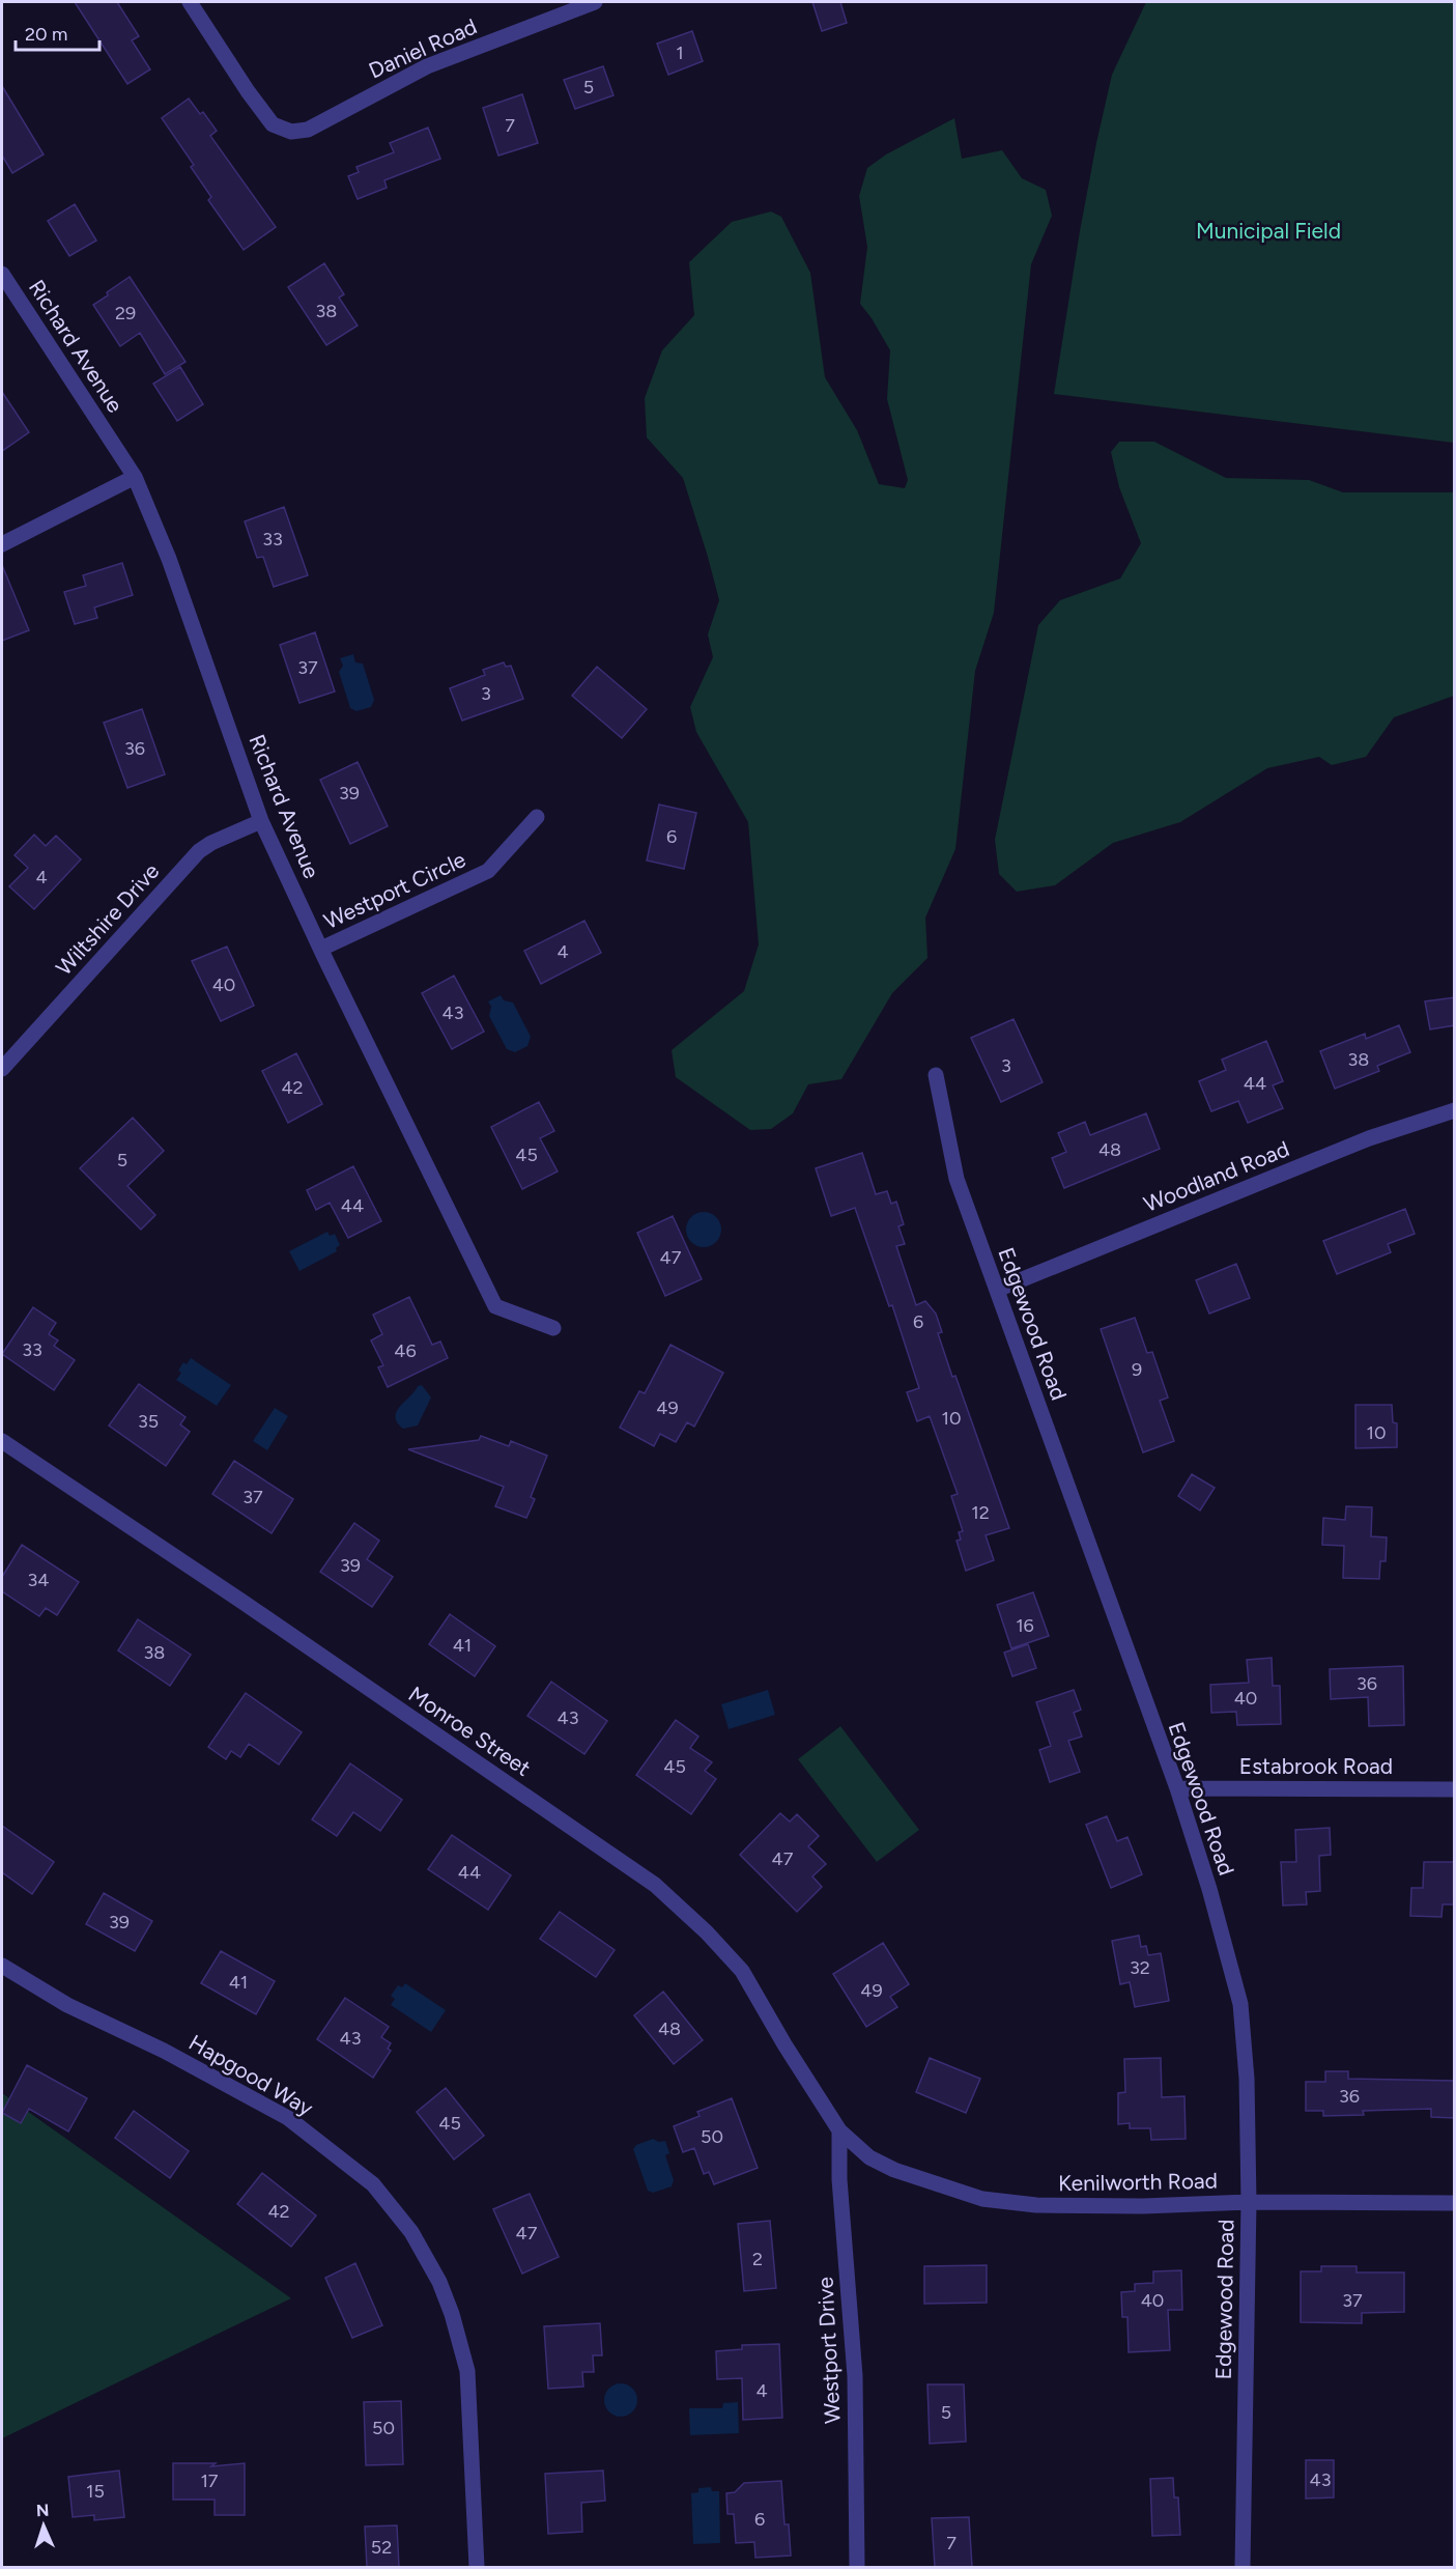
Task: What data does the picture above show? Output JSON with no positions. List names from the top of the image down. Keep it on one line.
{"streets":{"street":["Daniel Road","Richard Avenue","Westport Circle","Wiltshire Drive","Woodland Road","Edgewood Road","Monroe Street","Estabrook Road","Hapgood Way","Kenilworth Road","Westport Drive"]},"crossings":[["Richard Avenue","Westport Circle"],["Richard Avenue","Wiltshire Drive"],["Woodland Road","Edgewood Road"],["Edgewood Road","Estabrook Road"],["Edgewood Road","Kenilworth Road"],["Monroe Street","Kenilworth Road"],["Monroe Street","Westport Drive"],["Kenilworth Road","Westport Drive"]],"parks":["Municipal Field"],"house_numbers":["1","5","7","38","29","33","37","3","36","39","6","4","4","40","43","38","3","44","42","48","45","5","44","47","6","33","46","9","49","10","35","10","37","12","39","34","16","41","38","36","40","43","45","47","44","39","32","41","49","48","43","36","45","50","42","47","2","40","37","4","5","50","43","17","15","6","7","52"],"scale_bar":"20 m","north":"top"}
